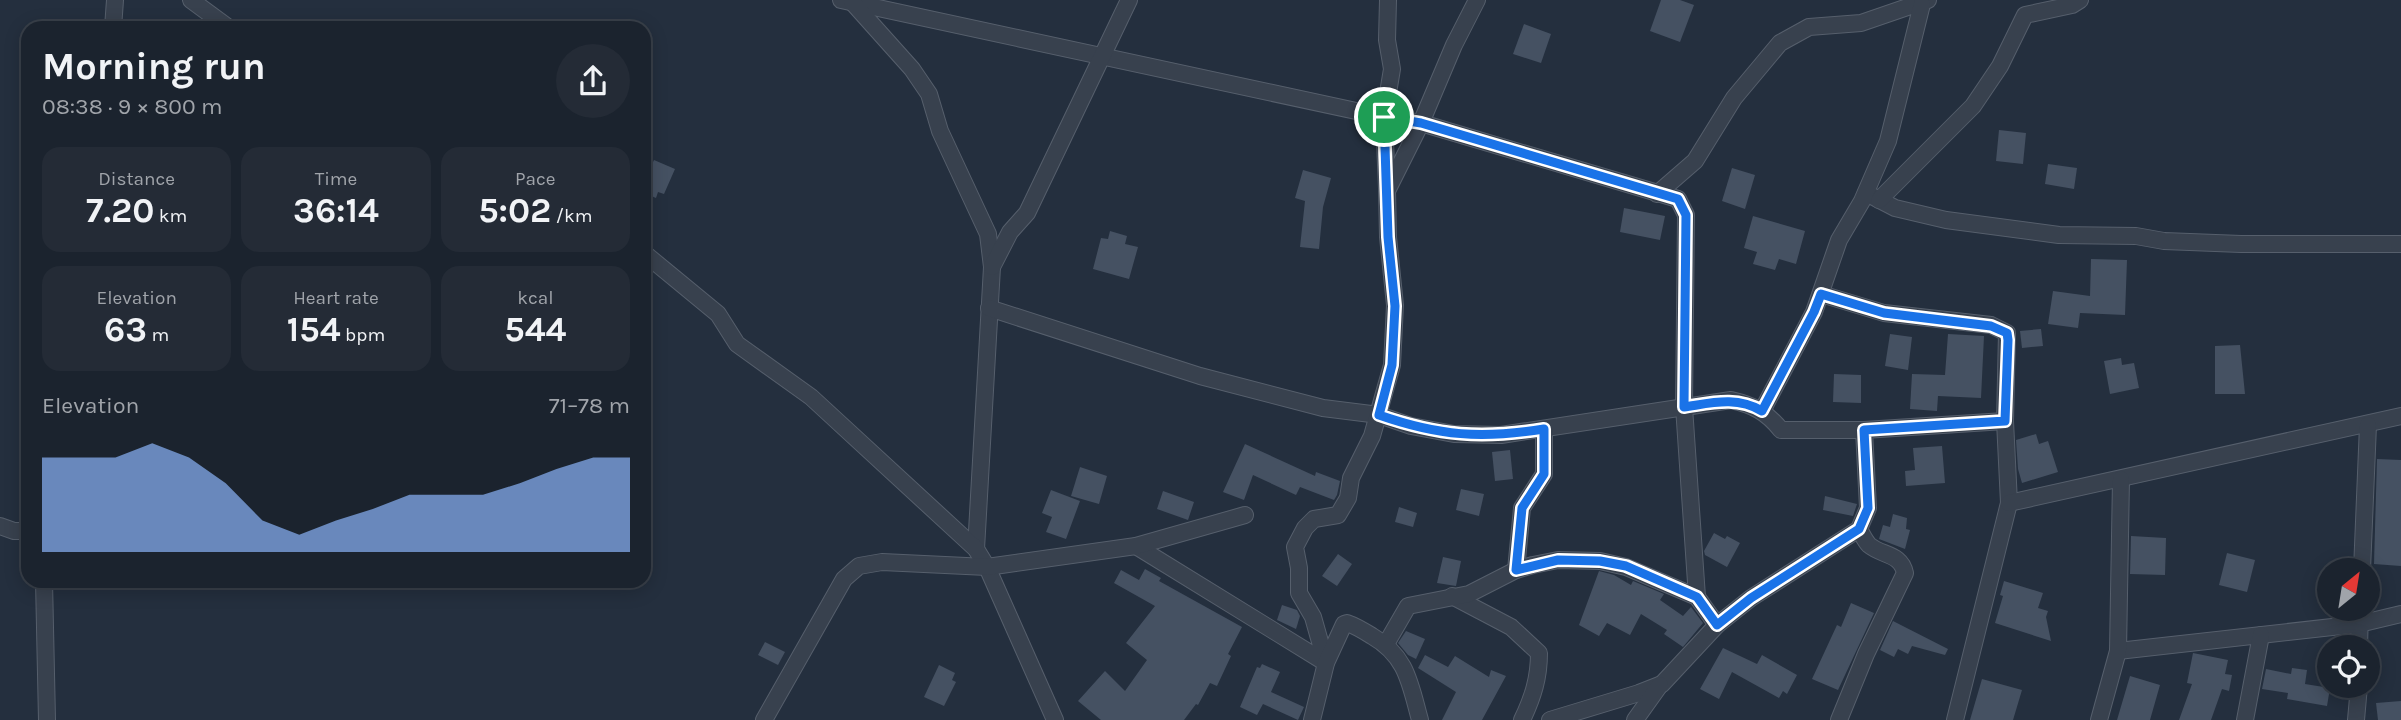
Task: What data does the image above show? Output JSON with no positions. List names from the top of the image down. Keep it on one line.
{"north":"top right","page":{"heading":["Morning run","08:38 · 9 × 800 m"],"stats":[["Distance","7.20 km"],["Time","36:14"],["Pace","5:02 /km"],["Elevation","63 m"],["Heart rate","154 bpm"],["kcal","544"]],"chart":["Elevation","71–78 m"]}}
